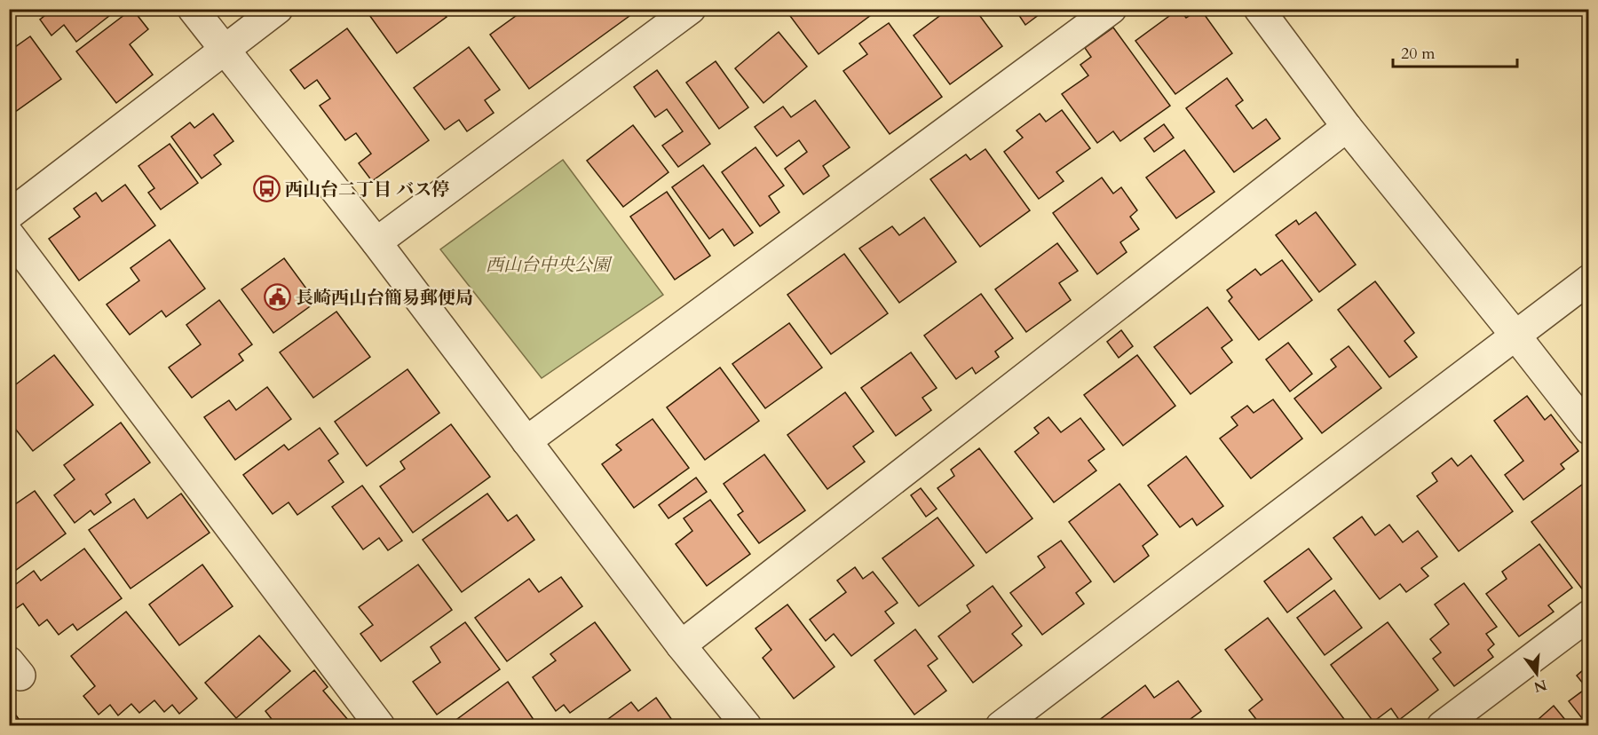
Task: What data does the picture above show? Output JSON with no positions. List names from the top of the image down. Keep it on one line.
{"parks":["西山台中央公園"],"places":{"bus stop":["西山台二丁目 バス停"],"public building":["長崎西山台簡易郵便局"]},"scale_bar":"20 m","north":"bottom"}
